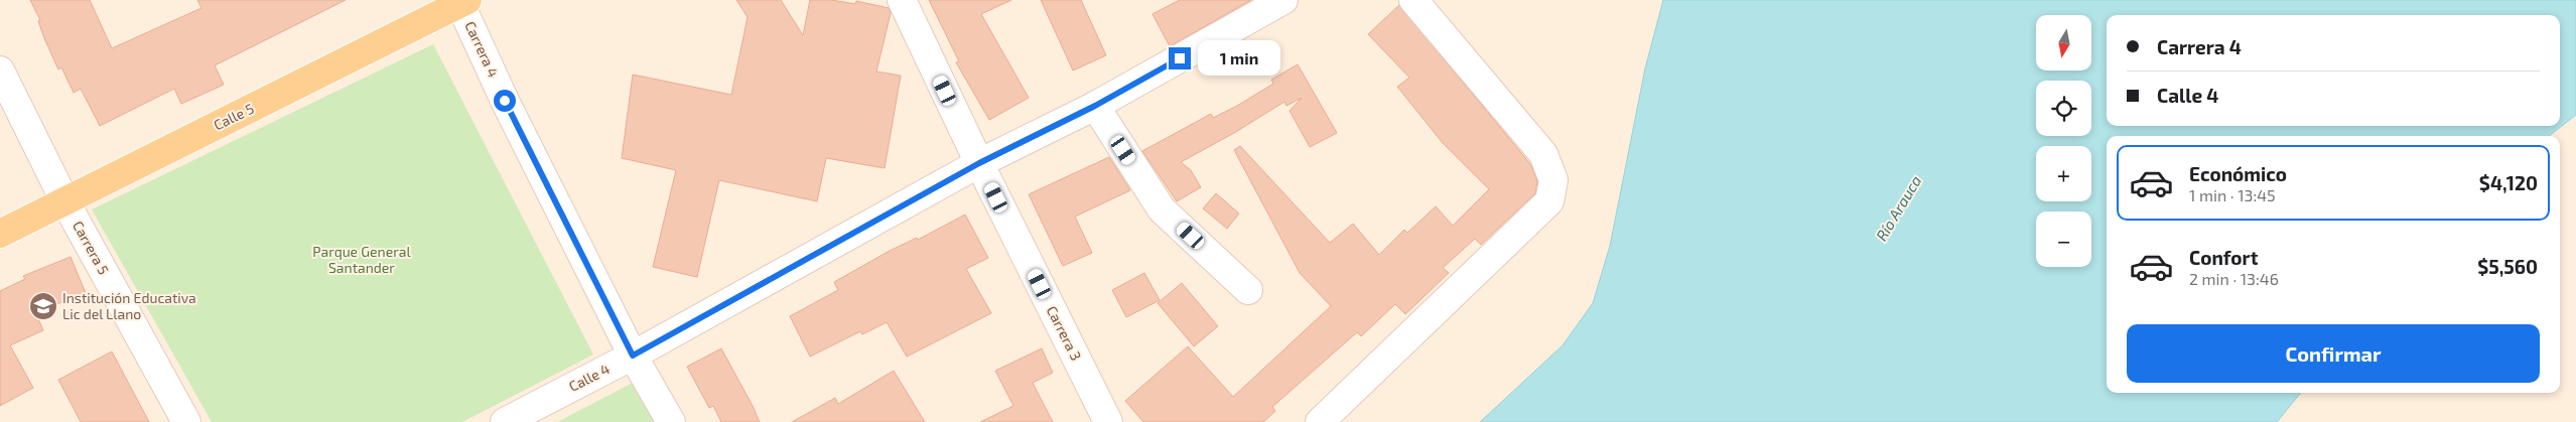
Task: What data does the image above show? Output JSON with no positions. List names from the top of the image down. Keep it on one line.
{"streets":{"main road":["Calle 5"],"street":["Carrera 4","Carrera 5","Carrera 3","Calle 4"]},"crossings":[["Carrera 4","Calle 5"],["Carrera 4","Calle 4"],["Calle 5","Carrera 5"],["Carrera 3","Calle 4"]],"water":["Río Arauca"],"parks":["Parque General Santander"],"places":{"school or university":["Institución Educativa Lic del Llano"]},"north":"bottom","page":{"map_buttons":["+","−"],"banner":["Carrera 4","Calle 4"],"bubble":"1 min","list":[{"name":"Económico","note":"1 min · 13:45","value":"$4,120"},{"name":"Confort","note":"2 min · 13:46","value":"$5,560"}],"buttons":"Confirmar"}}
